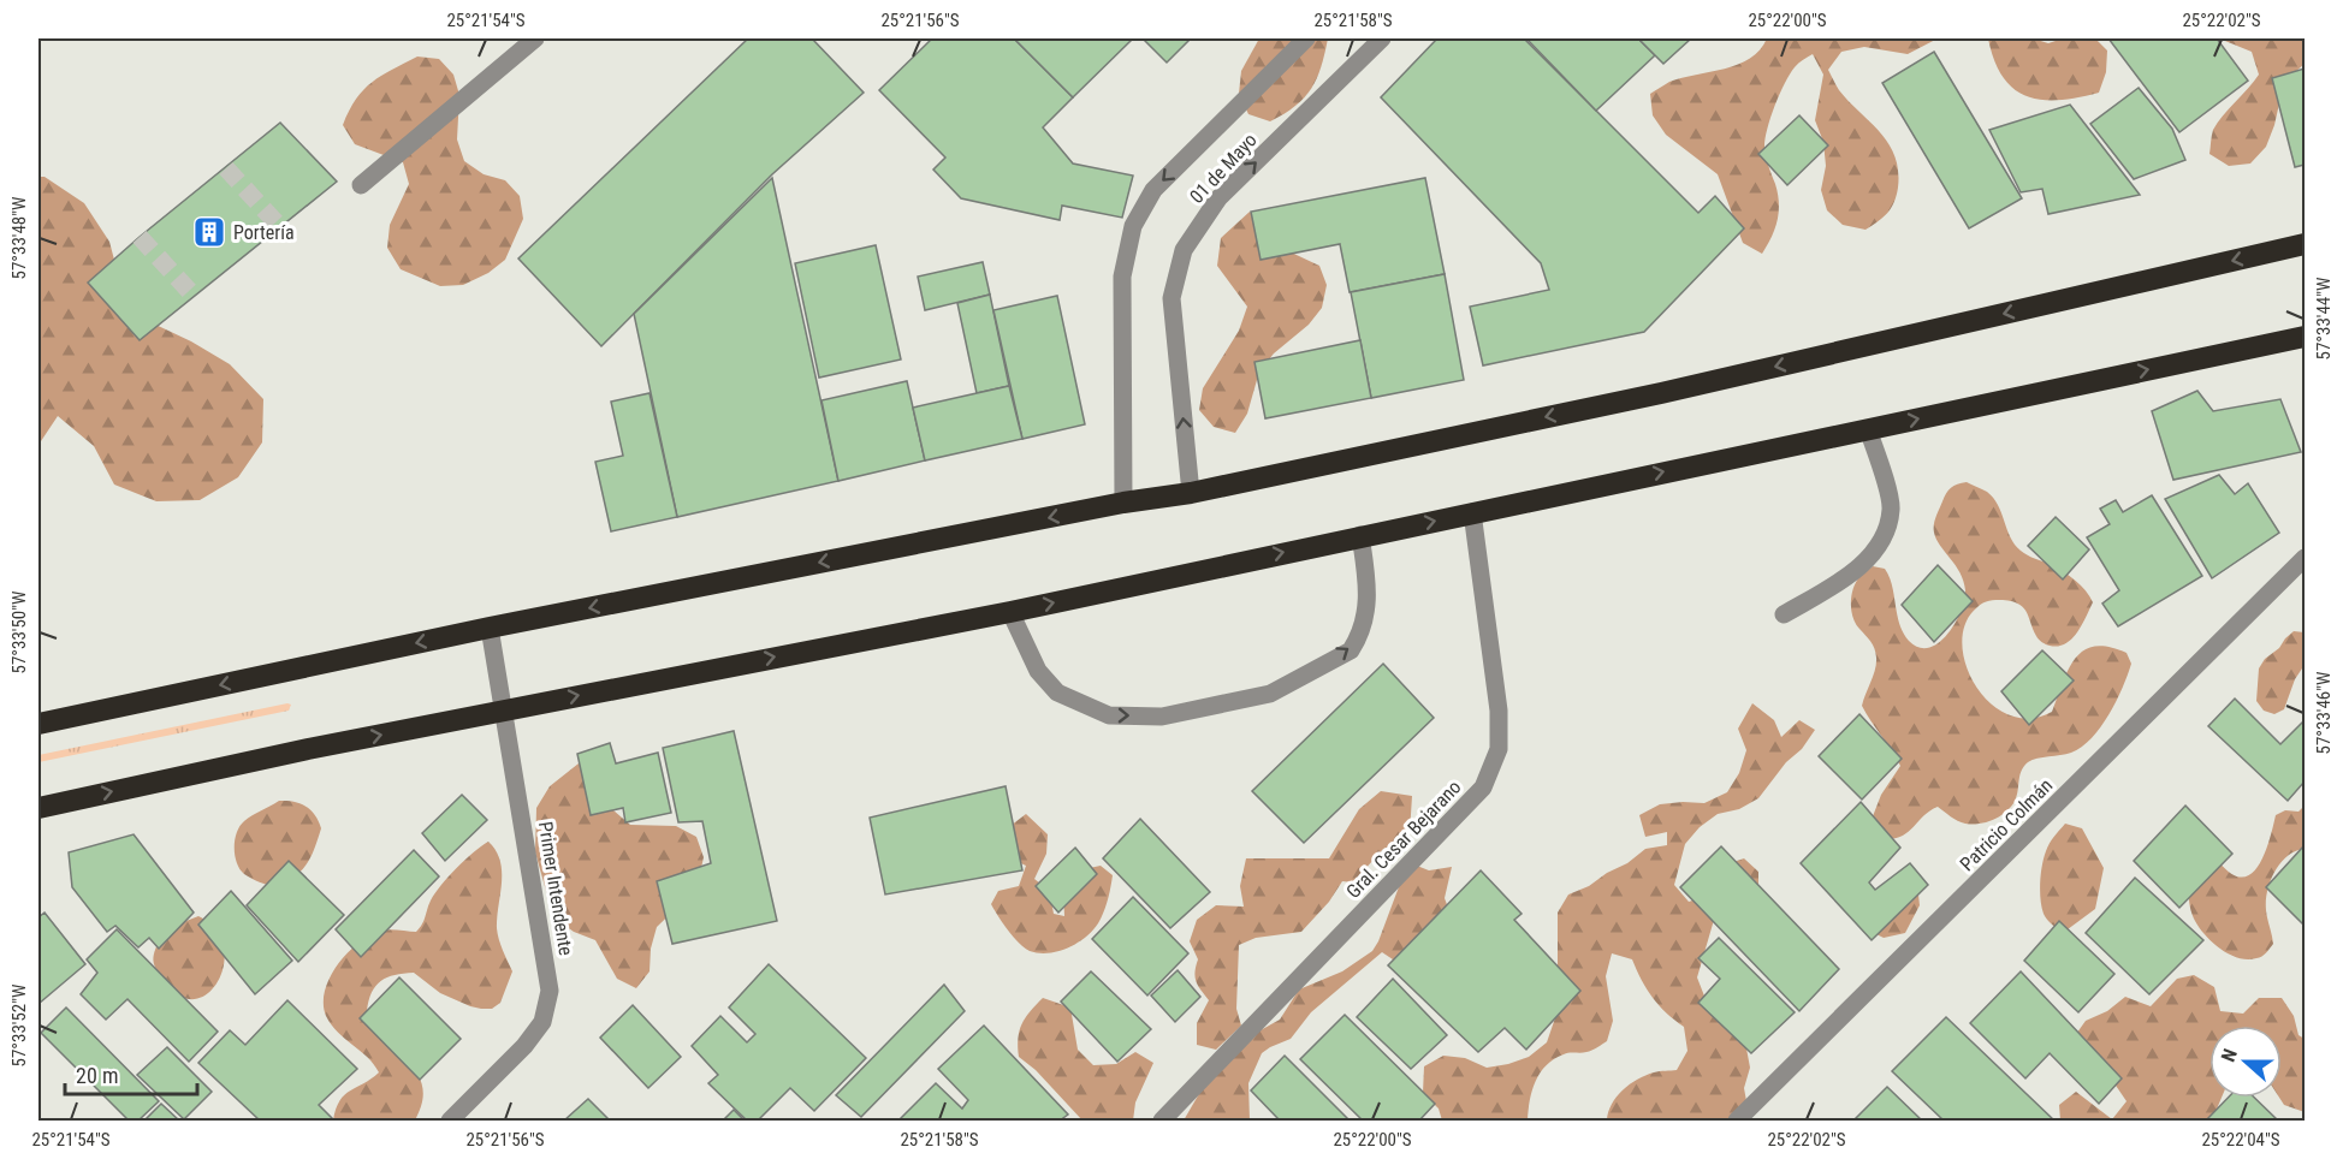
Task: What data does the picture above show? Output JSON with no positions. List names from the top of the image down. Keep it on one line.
{"streets":{"street":["01 de Mayo","Patricio Colmán","Gral. Cesar Bejarano","Primer Intendente"]},"places":{"building":["Portería"]},"scale_bar":"20 m","north":"left","coordinates":["25°21'54\"S","25°21'56\"S","25°21'58\"S","25°22'00\"S","25°22'02\"S","57°33'48\"W","57°33'44\"W","57°33'50\"W","57°33'46\"W","57°33'52\"W","25°22'04\"S"]}
